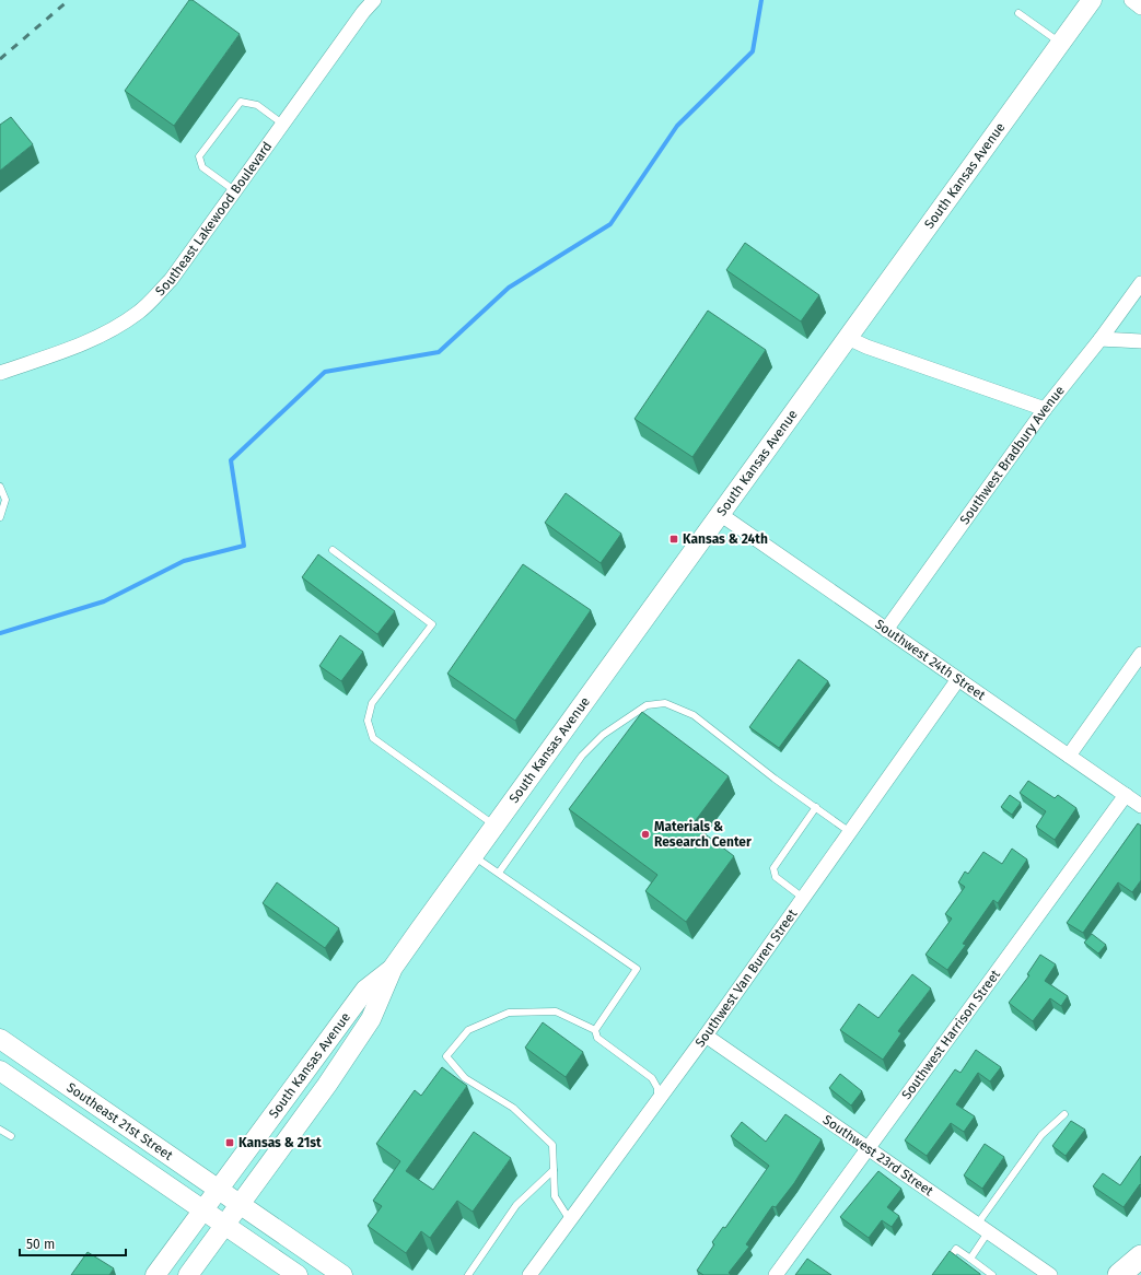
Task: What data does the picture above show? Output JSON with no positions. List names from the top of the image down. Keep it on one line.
{"streets":{"main road":["South Kansas Avenue","Southeast 21st Street"],"street":["Southeast Lakewood Boulevard","Southwest Bradbury Avenue","Southwest 24th Street","Southwest Van Buren Street","Southwest Harrison Street","Southwest 23rd Street"]},"crossings":[["South Kansas Avenue","Southwest 24th Street"],["South Kansas Avenue","Southeast 21st Street"],["Southwest Bradbury Avenue","Southwest 24th Street"],["Southwest 24th Street","Southwest Van Buren Street"],["Southwest 24th Street","Southwest Harrison Street"],["Southwest Van Buren Street","Southwest 23rd Street"],["Southwest Harrison Street","Southwest 23rd Street"]],"places":{"transit":["Kansas & 24th","Kansas & 21st"],"other":["Materials & Research Center"]},"scale_bar":"50 m"}
